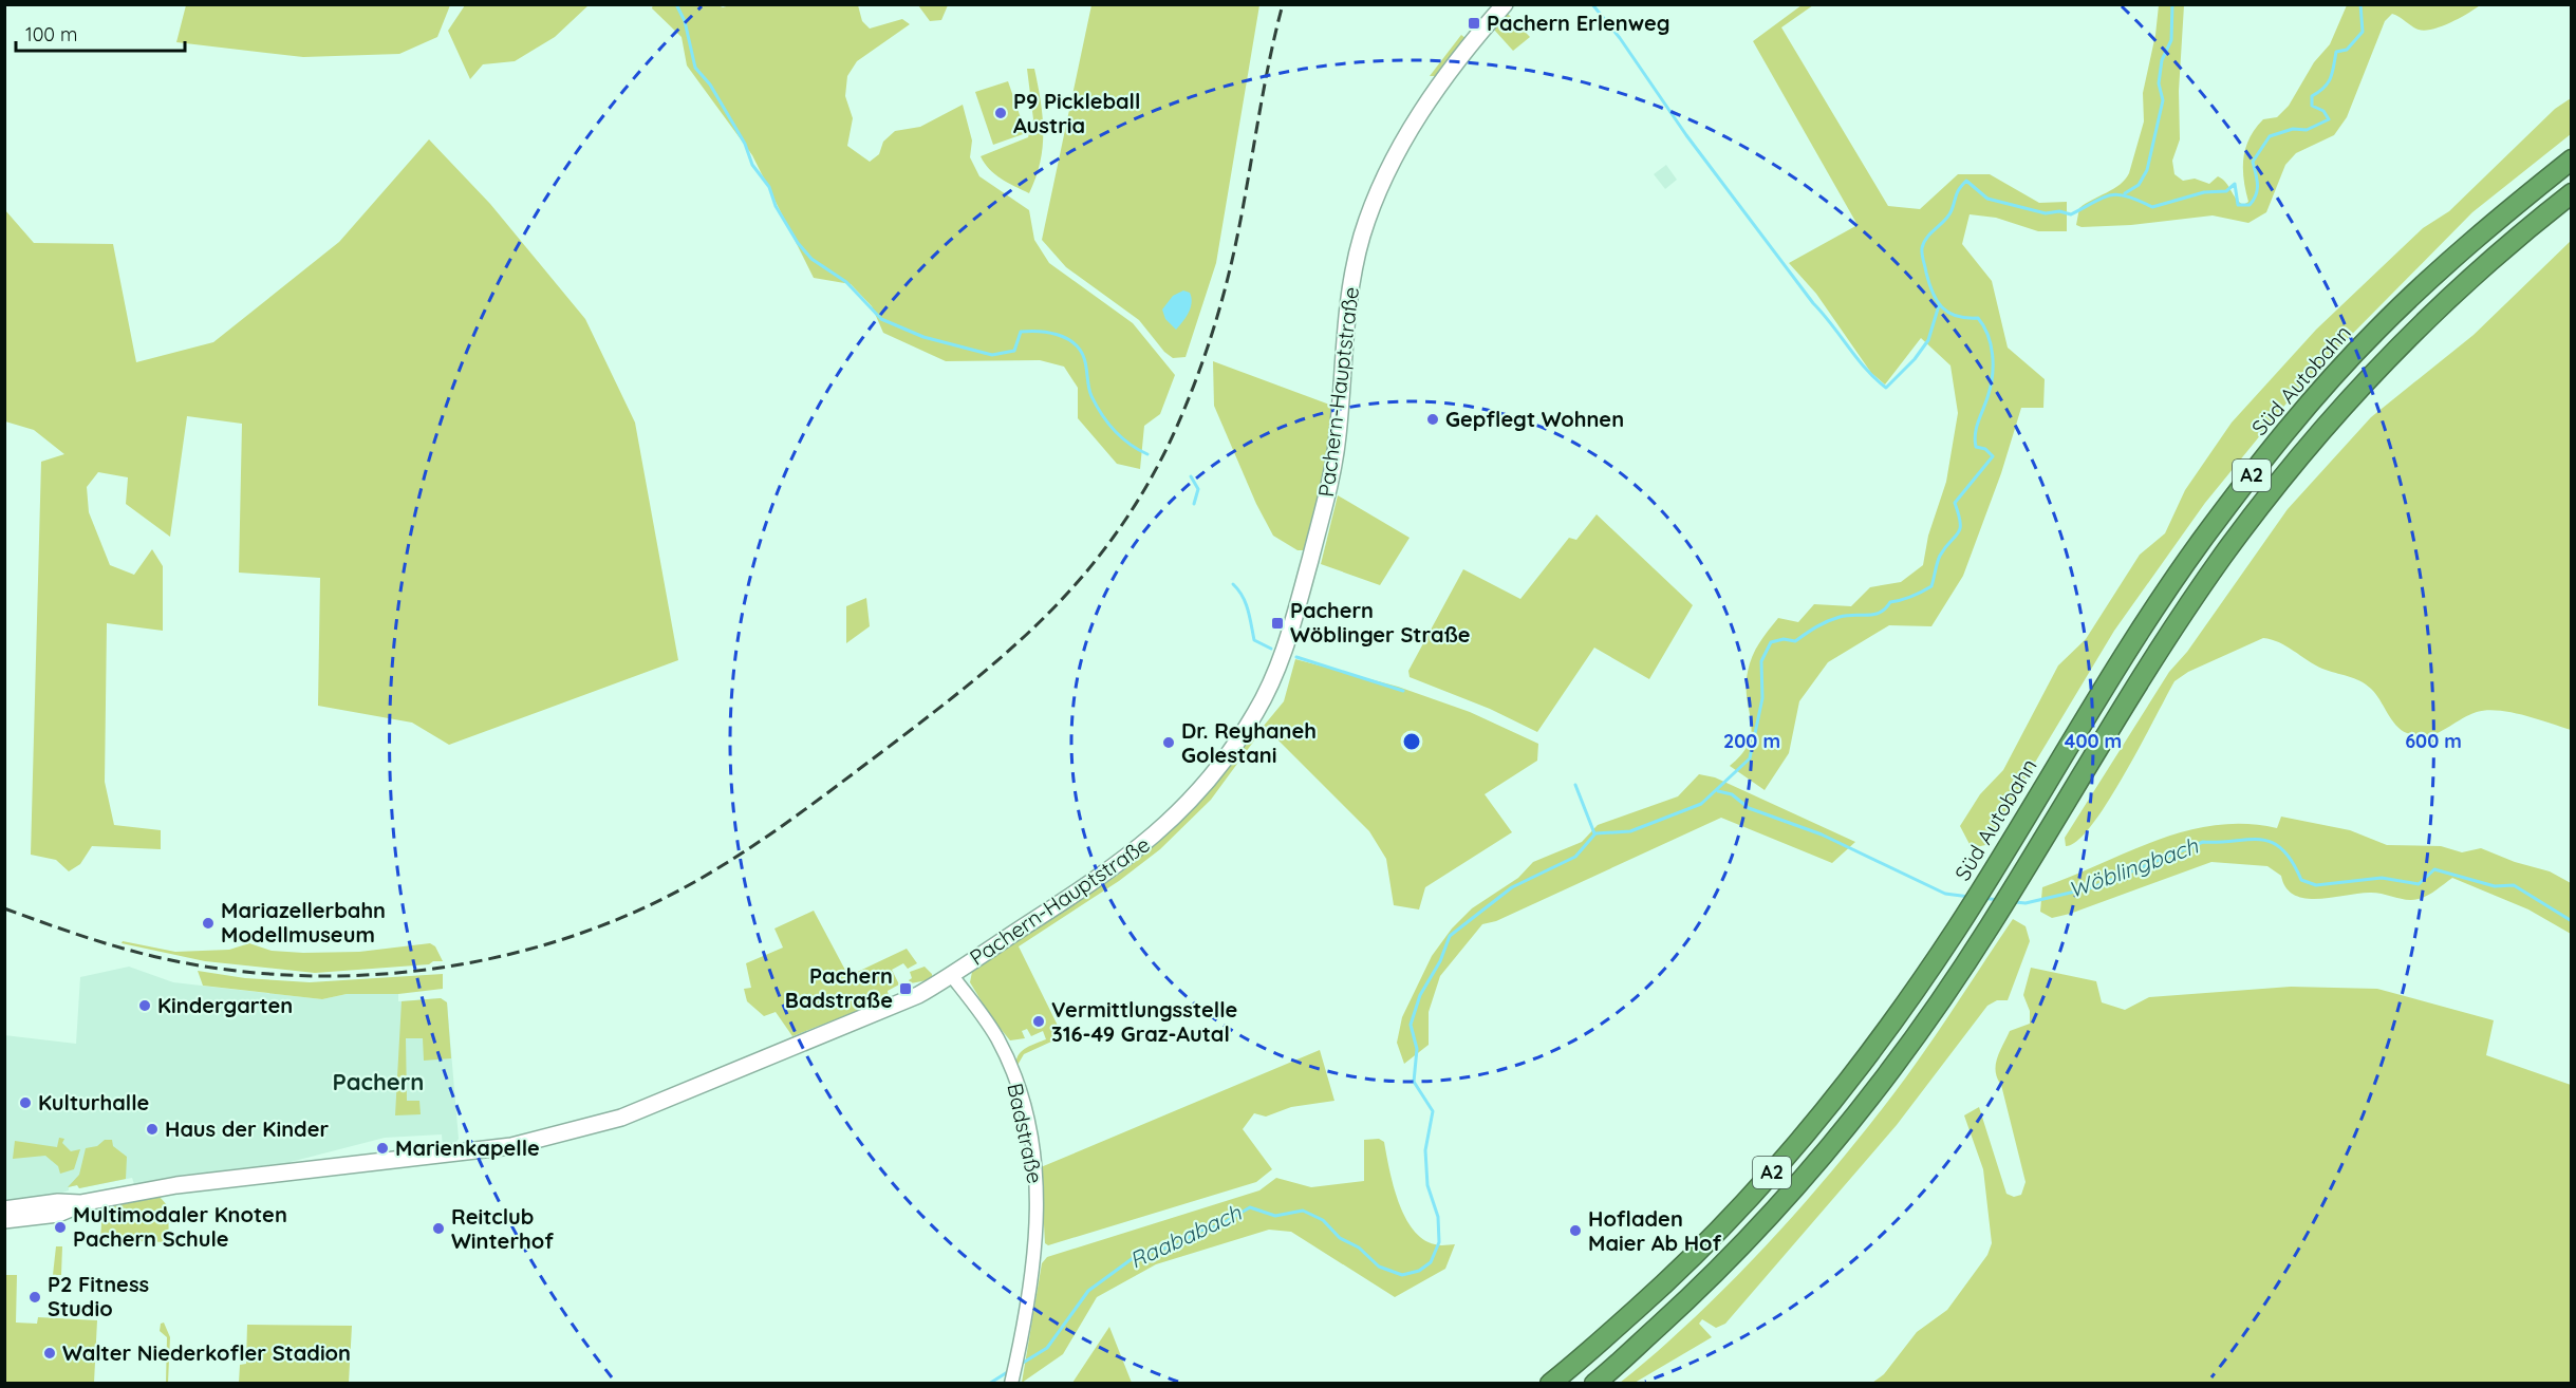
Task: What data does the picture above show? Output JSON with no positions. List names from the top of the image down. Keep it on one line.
{"streets":{"highway":["Süd Autobahn","A2"],"main road":["Pachern-Hauptstraße"],"street":["Badstraße"]},"crossings":[["Pachern-Hauptstraße","Badstraße"]],"districts":["Pachern"],"water":["Wöblingbach","Raababach"],"places":{"transit":["Pachern Erlenweg","Pachern Wöblinger Straße","Pachern Badstraße"],"other":["P9 Pickleball Austria","Gepflegt Wohnen","Dr. Reyhaneh Golestani","Mariazellerbahn Modellmuseum","Kindergarten","Vermittlungsstelle 316-49 Graz-Autal","Kulturhalle","Haus der Kinder","Marienkapelle","Multimodaler Knoten Pachern Schule","Reitclub Winterhof","Hofladen Maier Ab Hof","P2 Fitness Studio","Walter Niederkofler Stadion"]},"scale_bar":"100 m","rings":["200 m","400 m","600 m"]}
